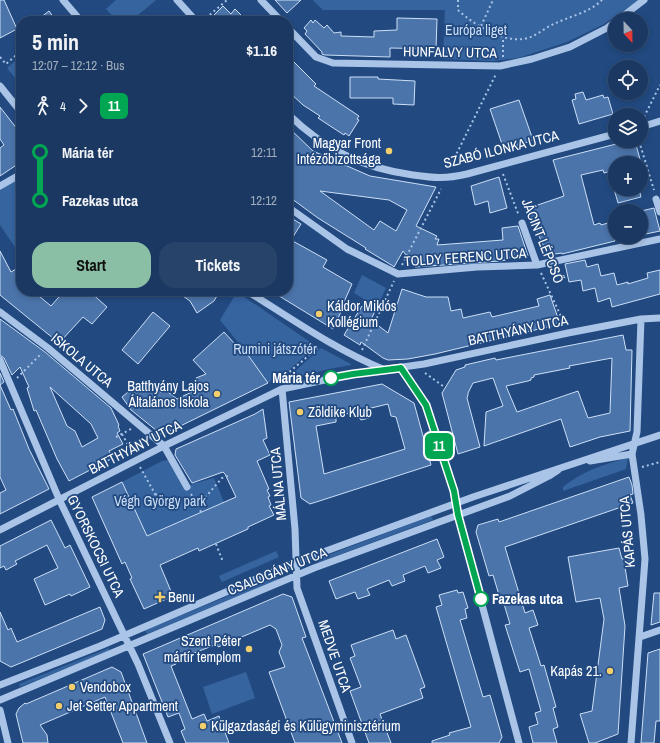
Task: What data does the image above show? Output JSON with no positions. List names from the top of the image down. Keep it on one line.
{"streets":{"street":["HUNFALVY UTCA","SZABÓ ILONKA UTCA","JÁCINT LÉPCSŐ","TOLDY FERENC UTCA","BATTHYÁNY UTCA","ISKOLA UTCA","MÁLNA UTCA","KAPÁS UTCA","GYORSKOCSI UTCA","CSALOGÁNY UTCA","MEDVE UTCA"]},"crossings":[["SZABÓ ILONKA UTCA","JÁCINT LÉPCSŐ"],["JÁCINT LÉPCSŐ","TOLDY FERENC UTCA"],["BATTHYÁNY UTCA","ISKOLA UTCA"],["BATTHYÁNY UTCA","MÁLNA UTCA"],["BATTHYÁNY UTCA","KAPÁS UTCA"],["BATTHYÁNY UTCA","GYORSKOCSI UTCA"],["MÁLNA UTCA","CSALOGÁNY UTCA"],["MÁLNA UTCA","MEDVE UTCA"],["KAPÁS UTCA","CSALOGÁNY UTCA"],["GYORSKOCSI UTCA","CSALOGÁNY UTCA"],["CSALOGÁNY UTCA","MEDVE UTCA"]],"parks":["Európa liget","Rumini játszótér","Végh György park"],"places":{"other":["Magyar Front Intézőbizottsága","Káldor Miklós Kollégium","Mária tér","Batthyány Lajos Általános Iskola","Zöldike Klub","Fazekas utca","Szent Péter mártír templom","Kapás 21.","Vendobox","Jet Setter Appartment","Külgazdasági és Külügyminisztérium"],"health":["Benu"]},"lines":["bus line 11"],"north":"bottom","page":{"on_map":"11","map_buttons":["+","−"],"heading":["5 min","12:07 – 12:12 · Bus","$1.16"],"legs":["4","11"],"list":[{"name":"Mária tér","value":"12:11"},{"name":"Fazekas utca","value":"12:12"}],"buttons":["Start","Tickets"]}}
